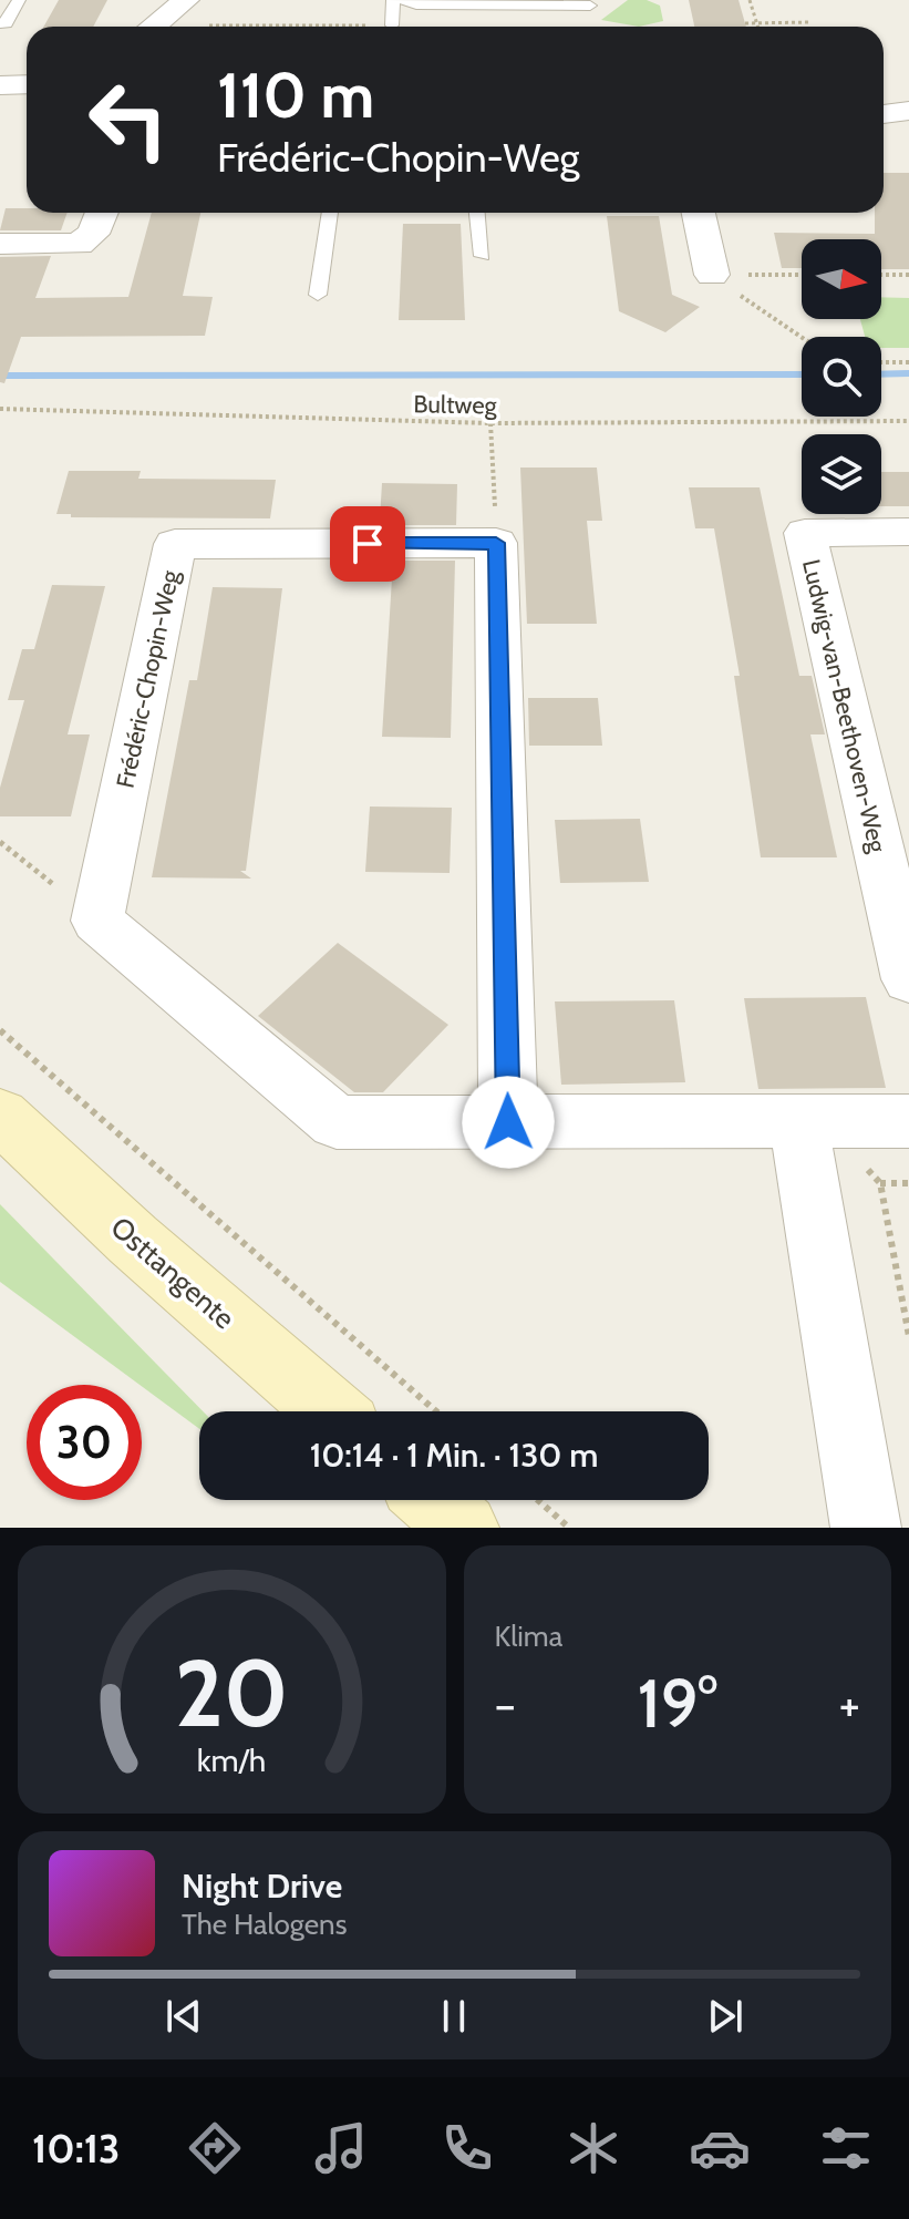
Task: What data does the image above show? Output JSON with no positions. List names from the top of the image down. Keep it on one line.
{"streets":{"main road":["Osttangente"],"street":["Frédéric-Chopin-Weg","Ludwig-van-Beethoven-Weg"],"path":["Bultweg"]},"north":"right","page":{"turn":["110 m","Frédéric-Chopin-Weg"],"limit":"30","trip":"10:14 · 1 Min. · 130 m","tile":"Klima","heat":["−","19°","+"],"song":["Night Drive","The Halogens"],"tabs":"10:13","gauge":["20","km/h"]}}
